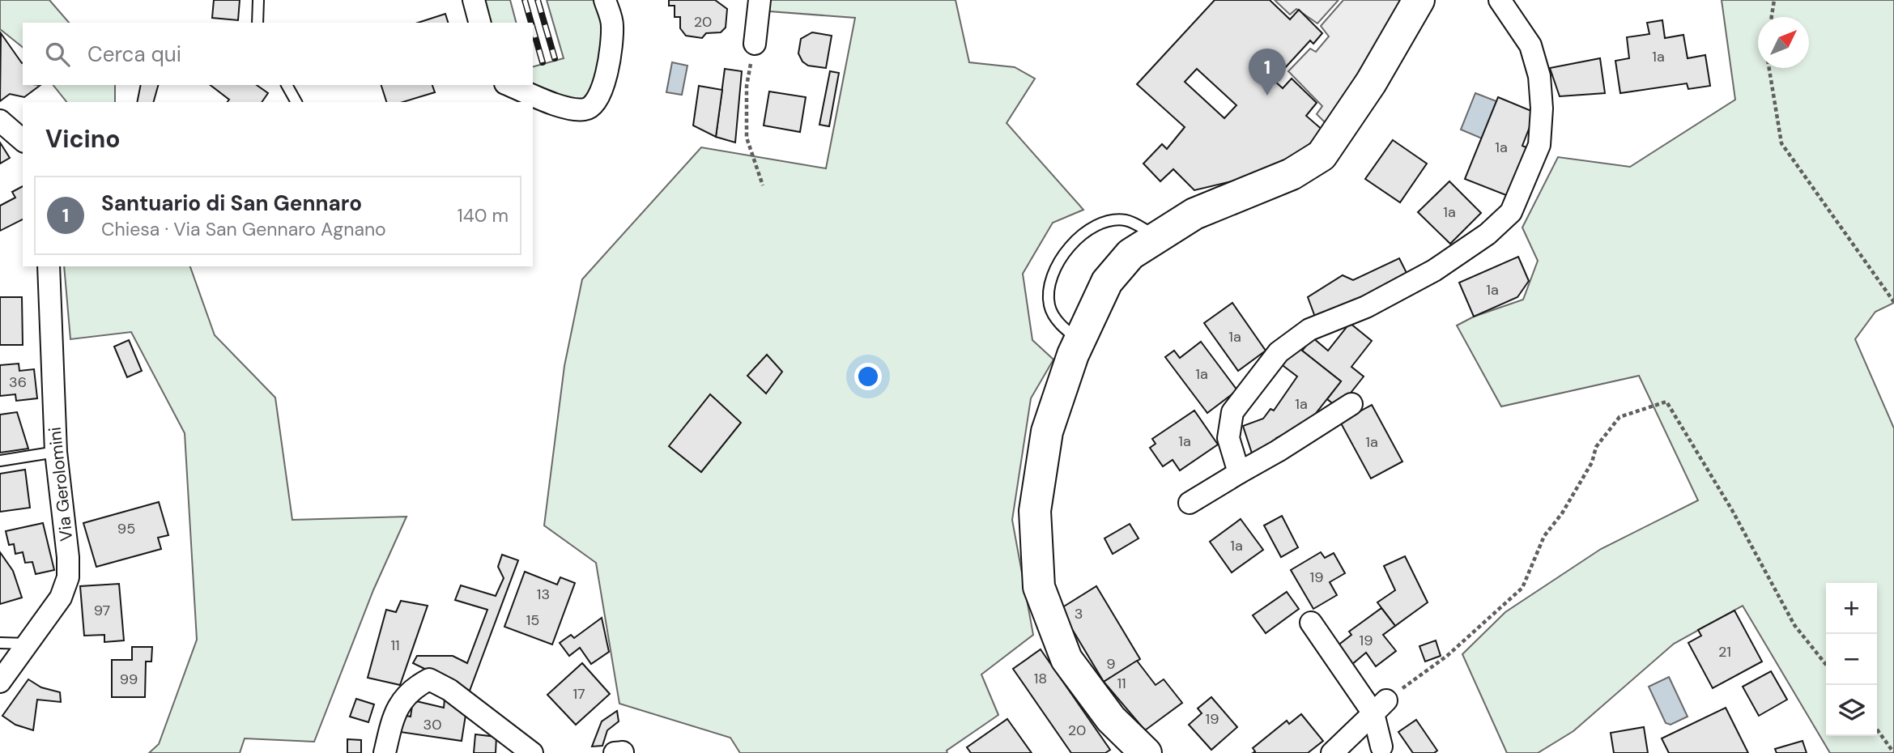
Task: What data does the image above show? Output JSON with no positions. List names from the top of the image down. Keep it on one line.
{"streets":{"street":["Via Gerolomini"]},"house_numbers":["20","1a","1a","1a","1a","1a","1a","36","1a","1a","1a","95","1a","19","13","97","3","15","19","11","21","9","18","99","11","17","19","30","20"],"north":"top right","page":{"search":"Cerca qui","pins":"1","heading":"Vicino","list":[{"mark":"1","name":"Santuario di San Gennaro","note":"Chiesa · Via San Gennaro Agnano","value":"140 m"}],"map_buttons":["+","−"]}}
